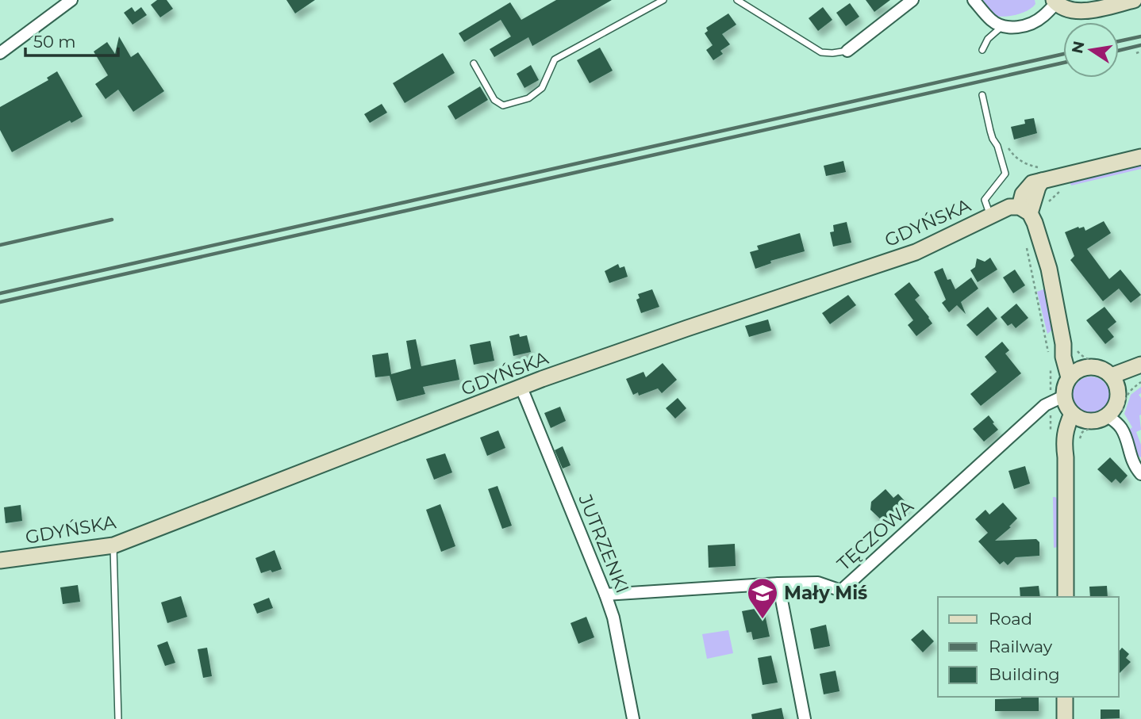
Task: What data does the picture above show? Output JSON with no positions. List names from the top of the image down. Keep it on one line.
{"streets":{"main road":["GDYŃSKA"],"street":["TĘCZOWA","JUTRZENKI"]},"crossings":[["GDYŃSKA","JUTRZENKI"],["TĘCZOWA","JUTRZENKI"]],"places":{"school or university":["Mały Miś"]},"legend":["Road","Railway","Building"],"scale_bar":"50 m","north":"left"}
